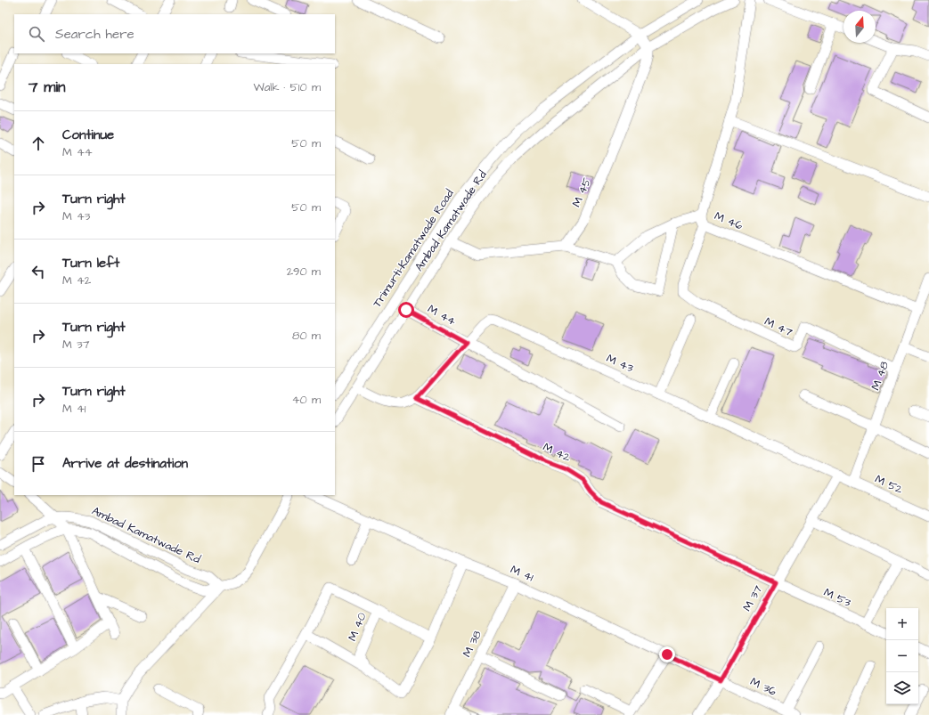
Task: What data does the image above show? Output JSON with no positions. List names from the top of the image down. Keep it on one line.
{"streets":{"street":["M 45","Ambad Kamatwade Rd","M 46","Trimurti-Kamatwade Road","M 44","M 47","M 43","M 48","M 42","M 52","M 41","M 53","M 37","M 40","M 38","M 36"]},"crossings":[["M 45","Ambad Kamatwade Rd"],["Ambad Kamatwade Rd","M 44"],["M 46","M 47"],["M 46","M 48"],["M 44","M 43"],["M 47","M 48"],["M 43","M 42"],["M 43","M 52"],["M 43","M 37"],["M 48","M 52"],["M 42","M 53"],["M 42","M 37"],["M 52","M 37"],["M 41","M 37"],["M 41","M 38"],["M 41","M 36"],["M 53","M 37"],["M 37","M 36"]],"north":"top","page":{"search":"Search here","heading":["7 min","Walk · 510 m"],"list":[["Continue","M 44","50 m"],["Turn right","M 43","50 m"],["Turn left","M 42","290 m"],["Turn right","M 37","80 m"],["Turn right","M 41","40 m"],"Arrive at destination"],"map_buttons":["+","−"]}}
